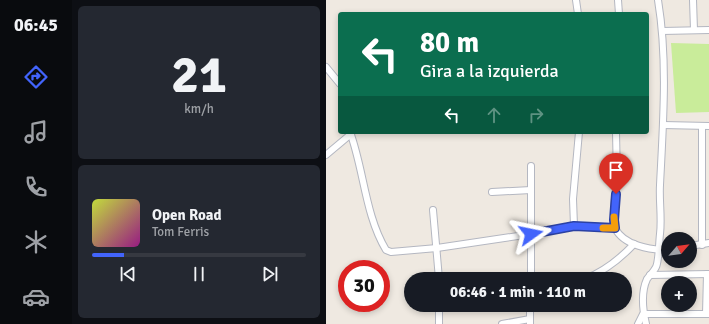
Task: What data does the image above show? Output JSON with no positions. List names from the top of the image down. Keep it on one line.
{"north":"top right","page":{"tabs":"06:45","tile":["21","km/h"],"turn":["80 m","Gira a la izquierda"],"song":["Open Road","Tom Ferris"],"map_buttons":"+","limit":"30","trip":"06:46 · 1 min · 110 m"}}
